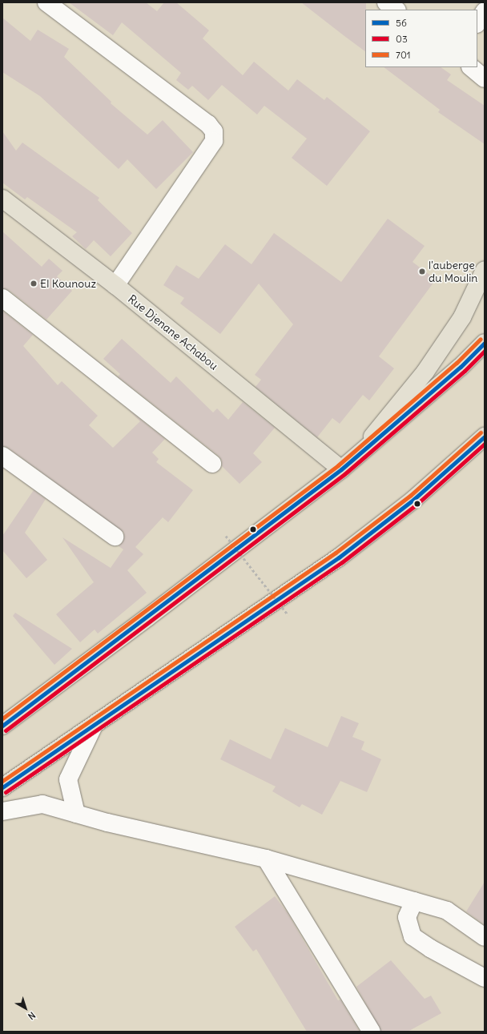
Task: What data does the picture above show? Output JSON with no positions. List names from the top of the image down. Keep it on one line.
{"streets":{"main road":["Rue Djenane Achabou"]},"places":["l'auberge du Moulin","El Kounouz"],"lines":["transit line 701","transit line 56","transit line 03"],"legend":["56","03","701"],"north":"bottom right"}
